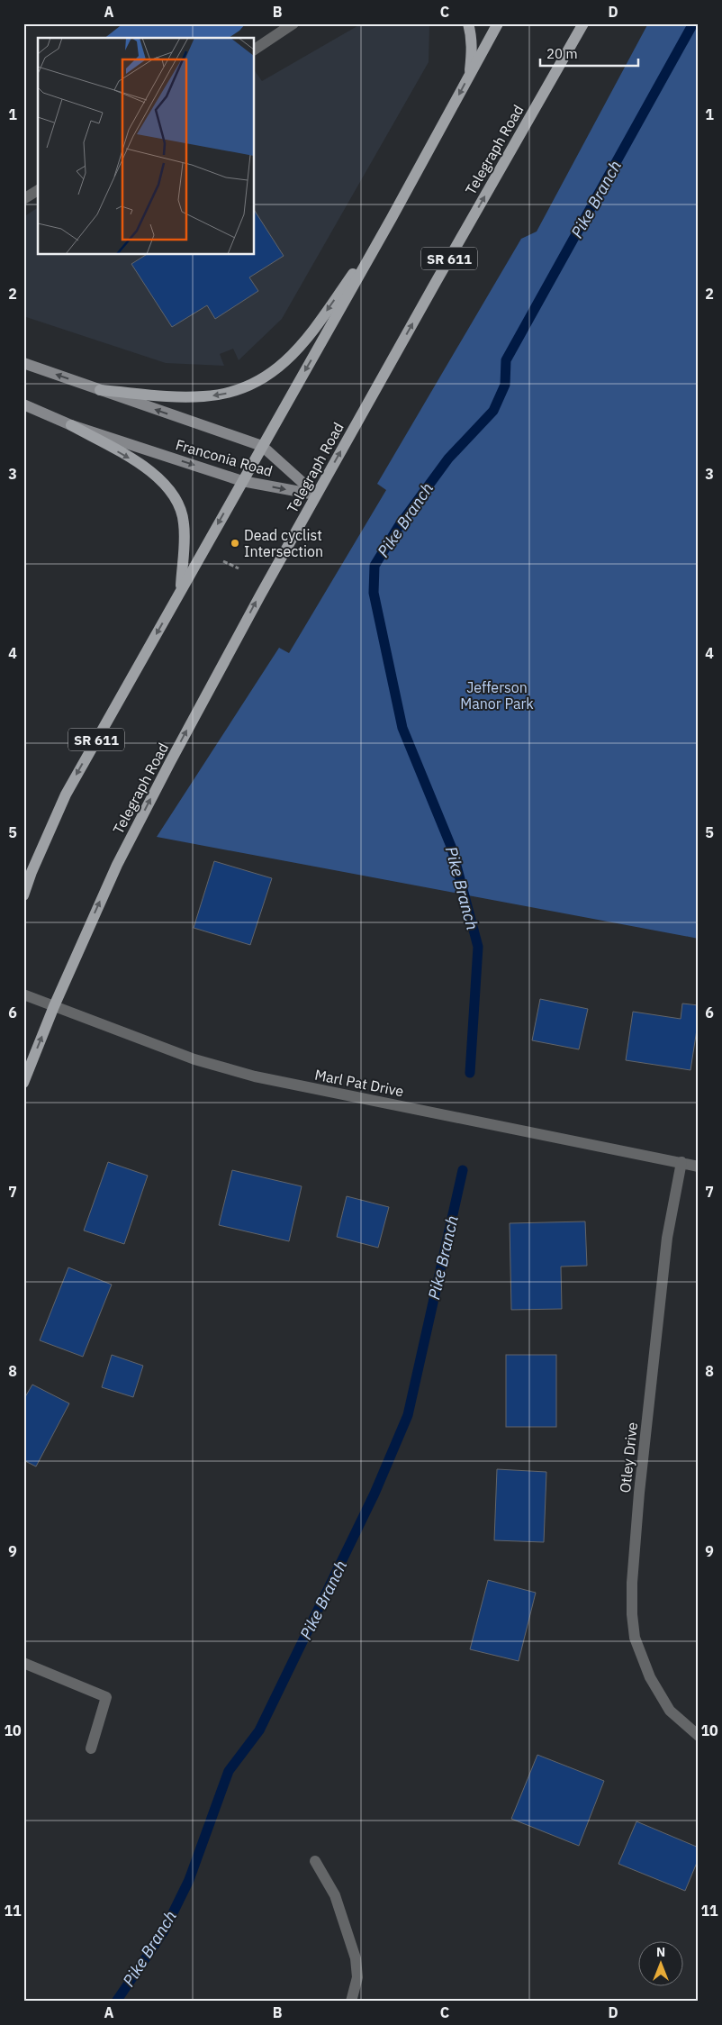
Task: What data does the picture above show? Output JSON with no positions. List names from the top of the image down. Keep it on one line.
{"streets":{"main road":["Telegraph Road","SR 611","Franconia Road"],"street":["Marl Pat Drive","Otley Drive"]},"crossings":[["Telegraph Road","Franconia Road"],["Telegraph Road","Marl Pat Drive"],["SR 611","Franconia Road"],["Marl Pat Drive","Otley Drive"]],"water":["Pike Branch"],"parks":["Jefferson Manor Park"],"places":["Dead cyclist Intersection"],"scale_bar":"20 m","north":"top","grid":{"columns":["A","B","C","D"],"rows":["1","2","3","4","5","6","7","8","9","10","11"]}}
